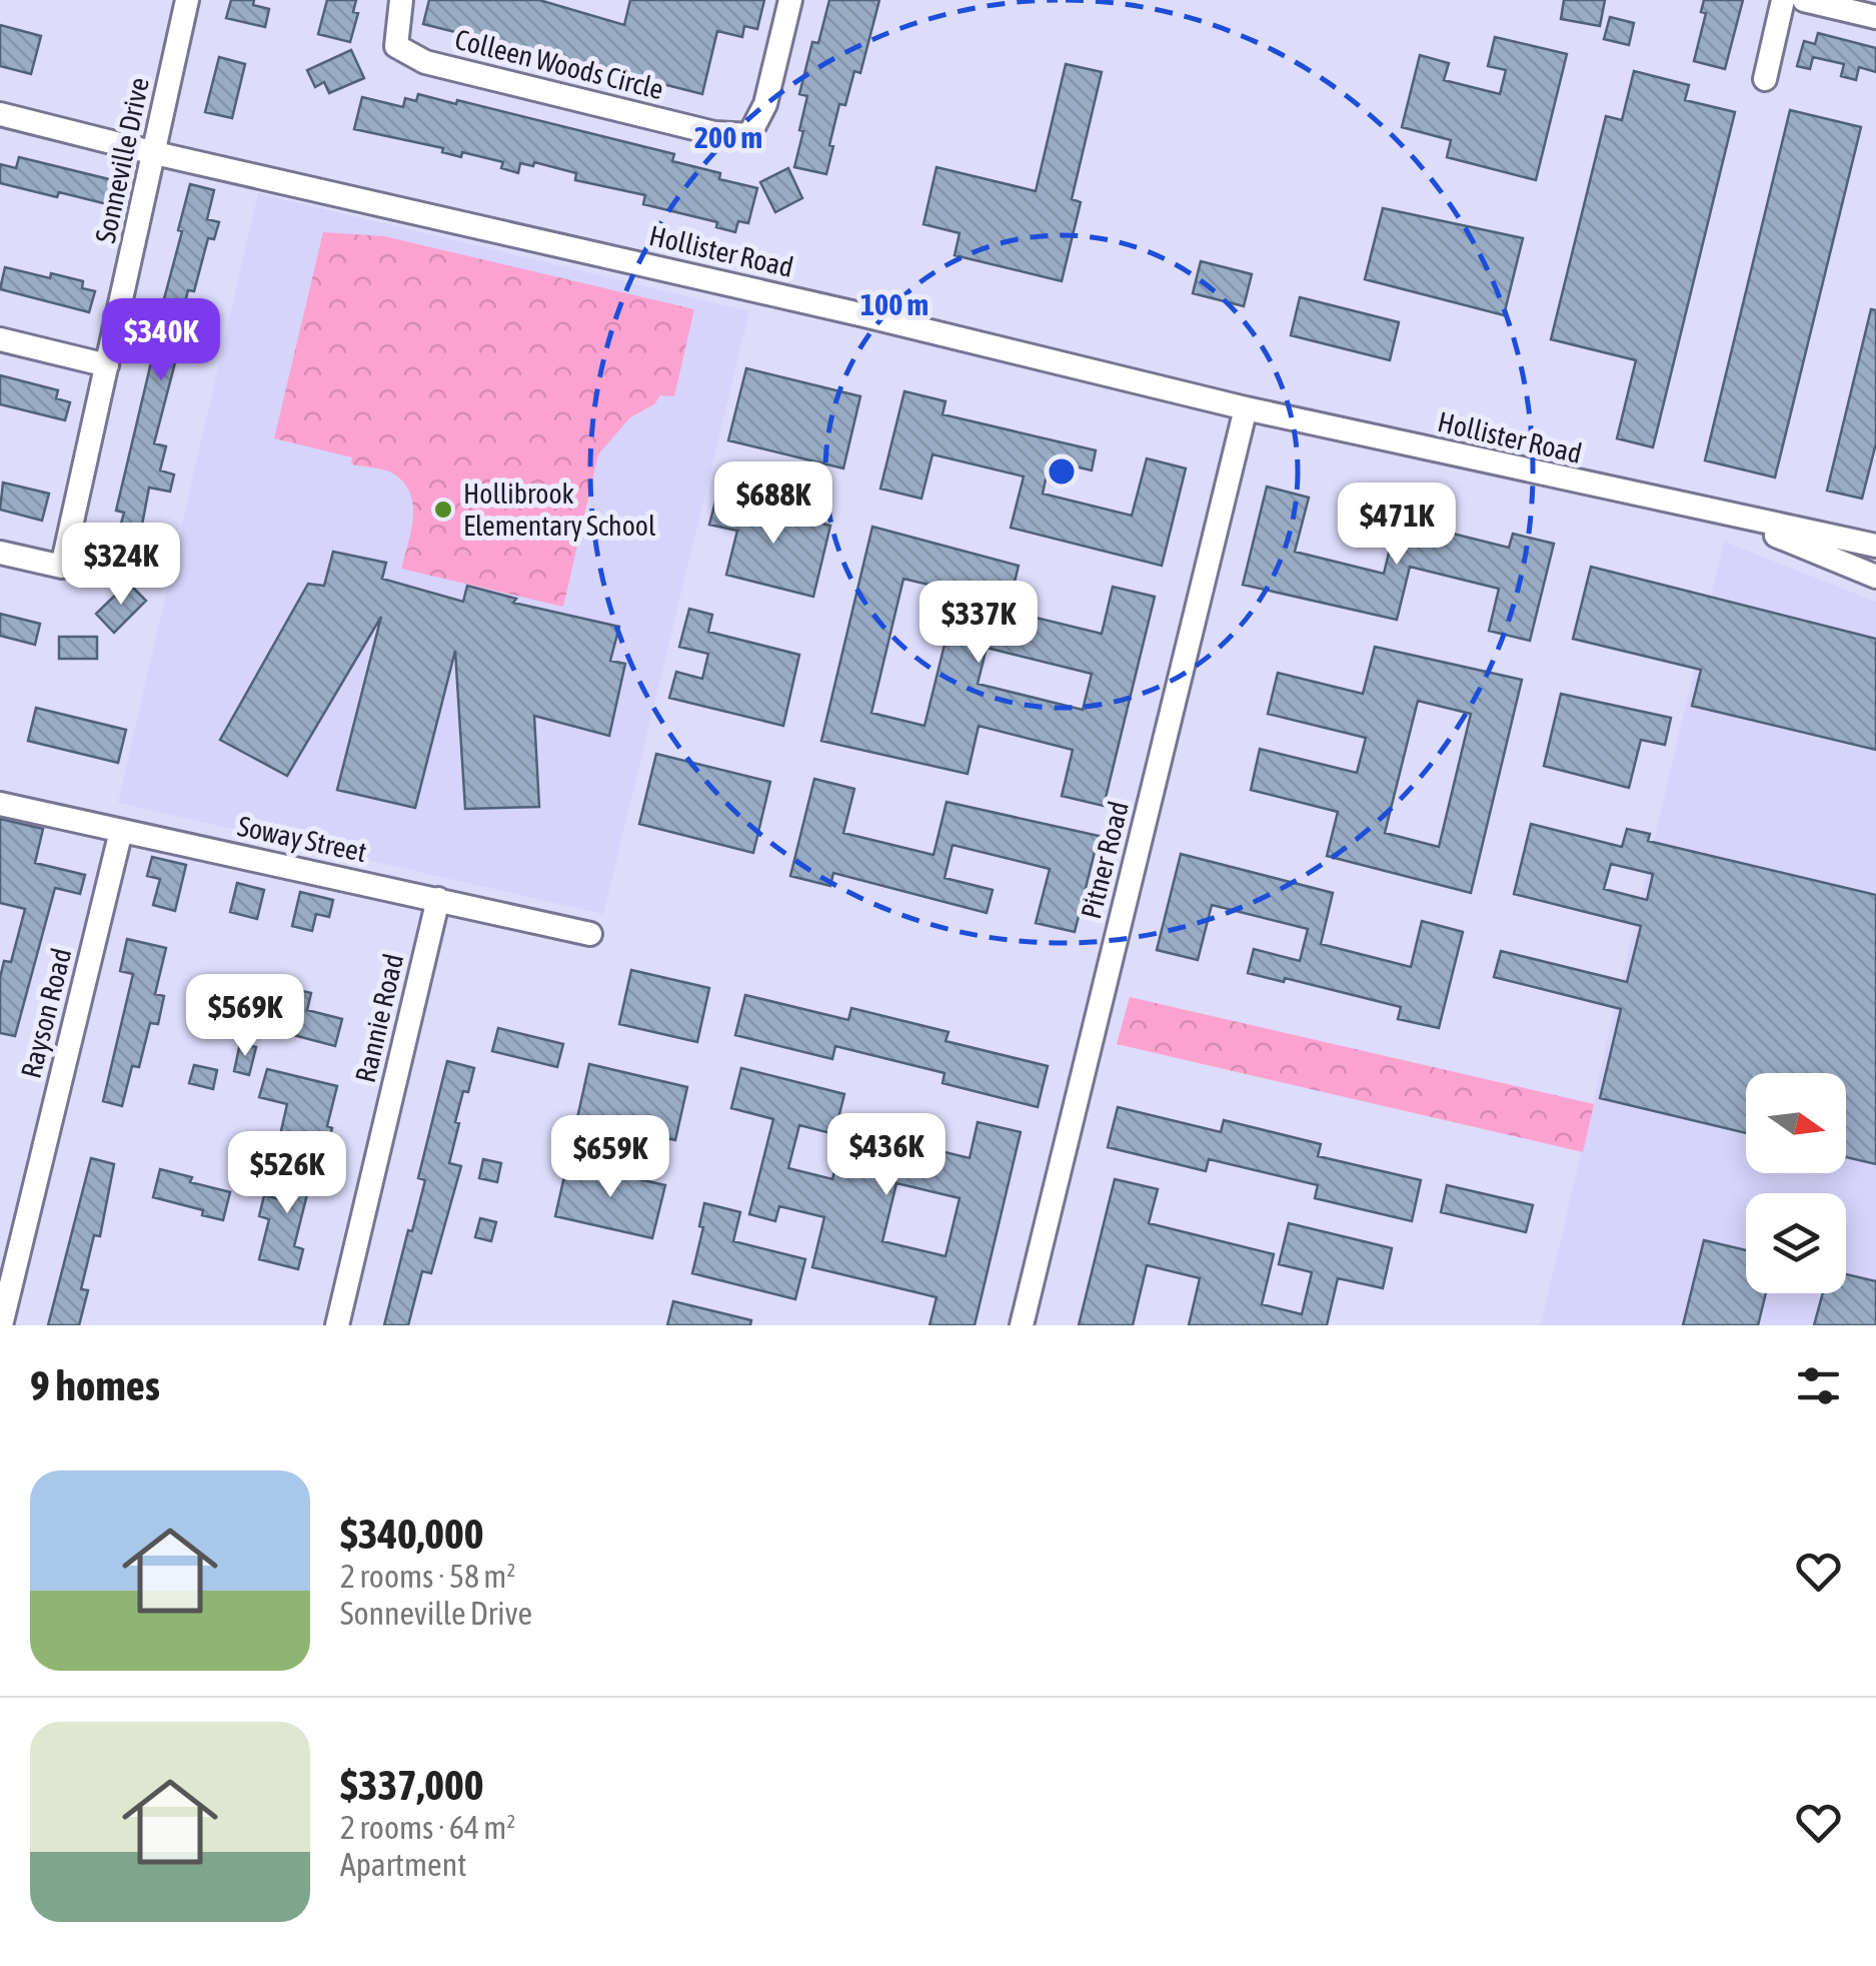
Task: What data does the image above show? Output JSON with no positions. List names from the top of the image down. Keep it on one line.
{"streets":{"street":["Colleen Woods Circle","Sonneville Drive","Hollister Road","Soway Street","Pitner Road","Rayson Road","Rannie Road"]},"crossings":[["Sonneville Drive","Hollister Road"],["Hollister Road","Pitner Road"],["Soway Street","Rayson Road"],["Soway Street","Rannie Road"]],"places":["Hollibrook Elementary School"],"north":"right","page":{"price":["$340K","$688K","$471K","$324K","$337K","$569K","$436K","$659K","$526K"],"heading":"9 homes","list":[{"name":"$340,000","note":"2 rooms · 58 m² · Sonneville Drive"},{"name":"$337,000","note":"2 rooms · 64 m² · Apartment"}]},"rings":["200 m","100 m"]}
